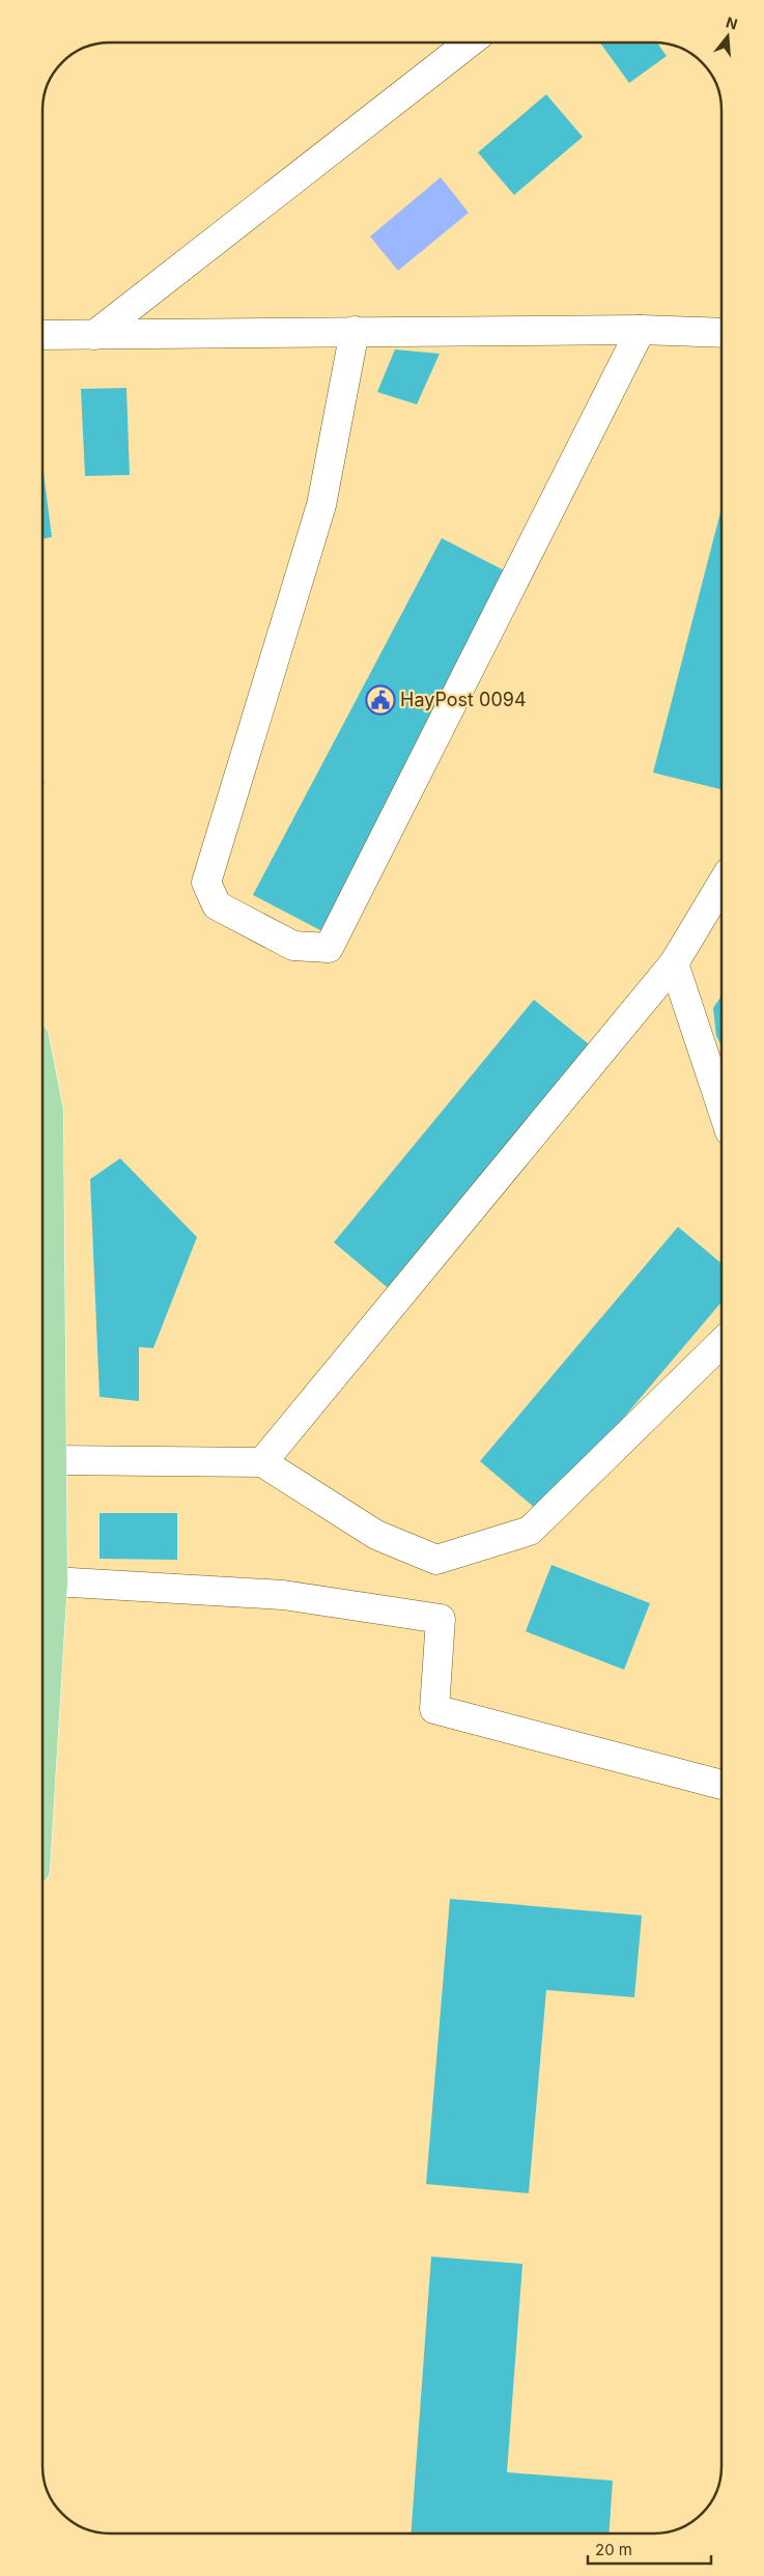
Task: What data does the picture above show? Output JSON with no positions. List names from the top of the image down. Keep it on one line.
{"places":{"public building":["HayPost 0094"]},"scale_bar":"20 m","north":"top"}
